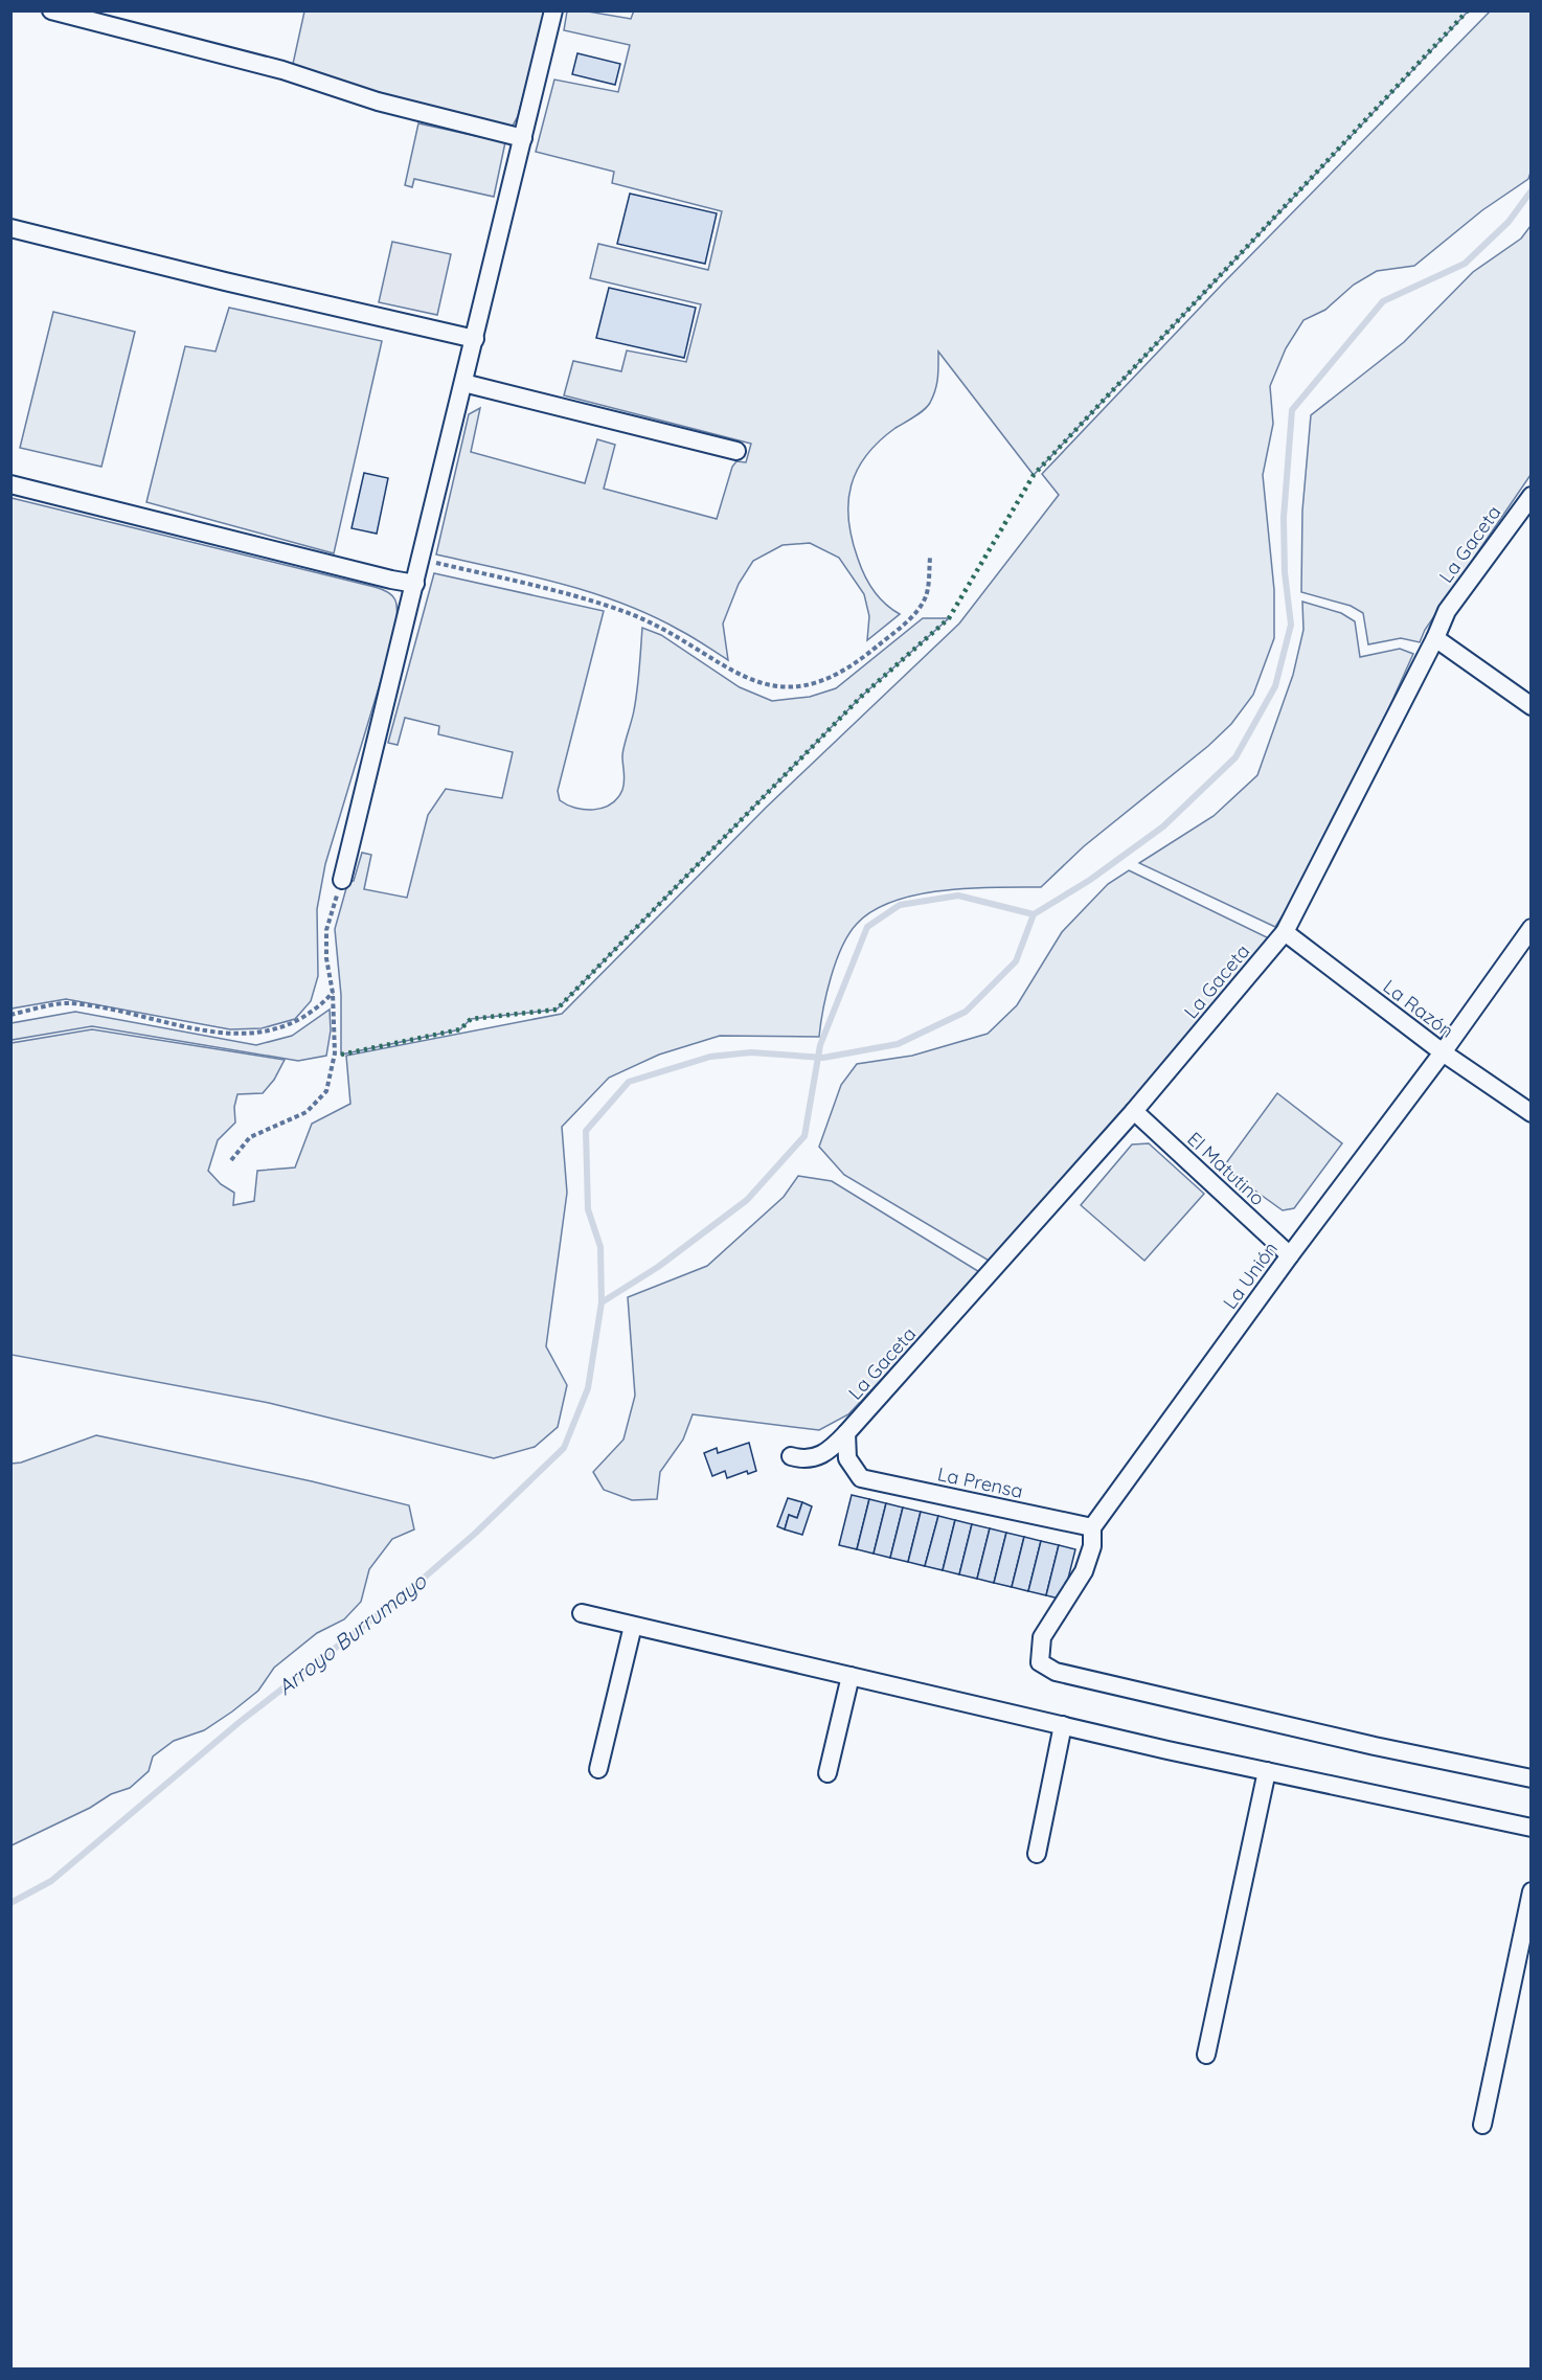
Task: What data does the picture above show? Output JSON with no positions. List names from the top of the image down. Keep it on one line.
{"streets":{"street":["La Gaceta","La Razón","El Matutino","La Unión","La Prensa"]},"crossings":[["La Gaceta","La Razón"],["La Gaceta","El Matutino"],["La Gaceta","La Prensa"],["La Razón","La Unión"],["El Matutino","La Unión"],["La Unión","La Prensa"]],"water":["Arroyo Burrumayo"]}
